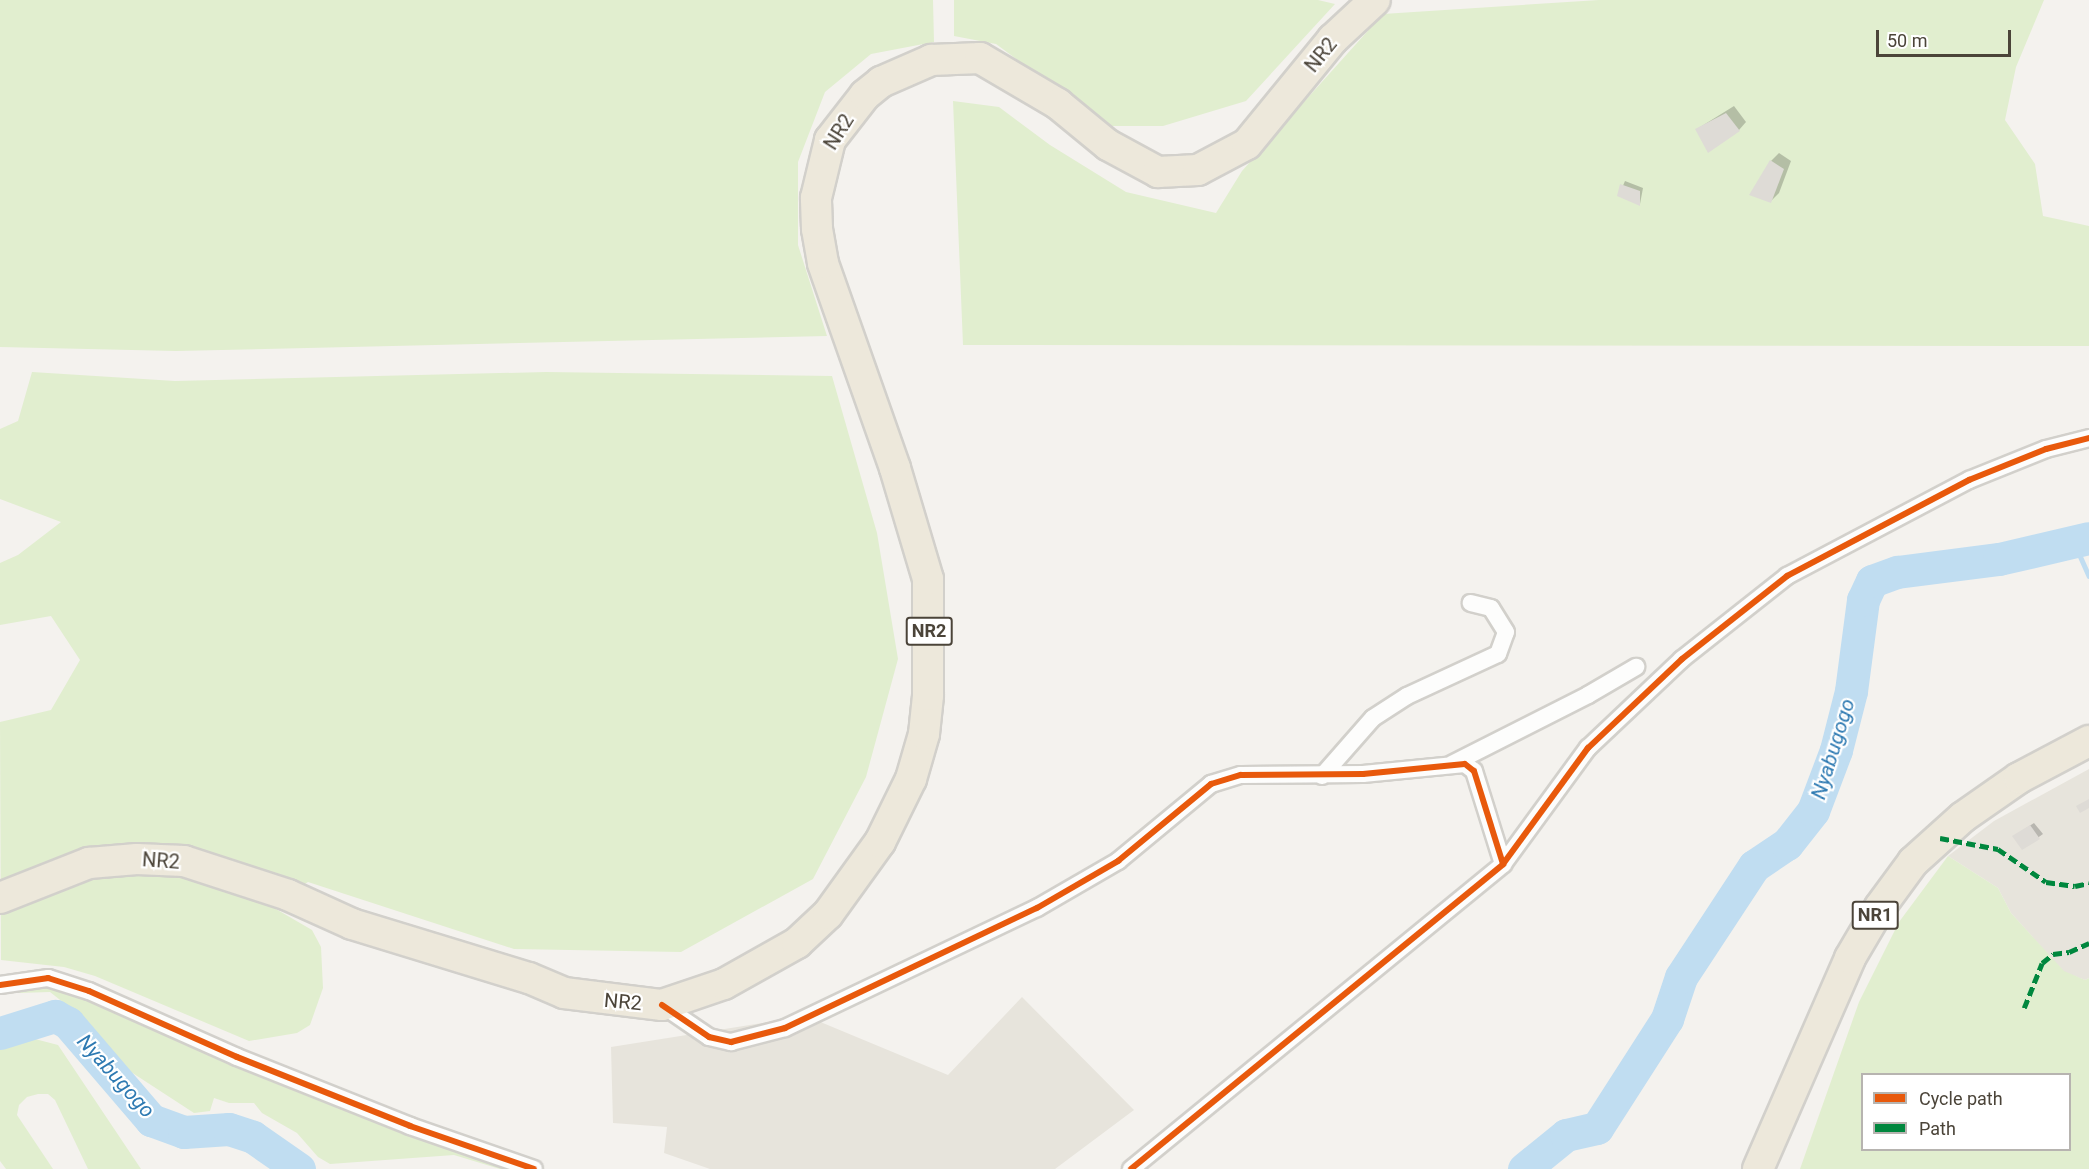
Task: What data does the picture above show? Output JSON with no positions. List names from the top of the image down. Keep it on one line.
{"streets":{"highway":["NR2","NR1"]},"water":["Nyabugogo"],"legend":["Cycle path","Path"],"scale_bar":"50 m"}
